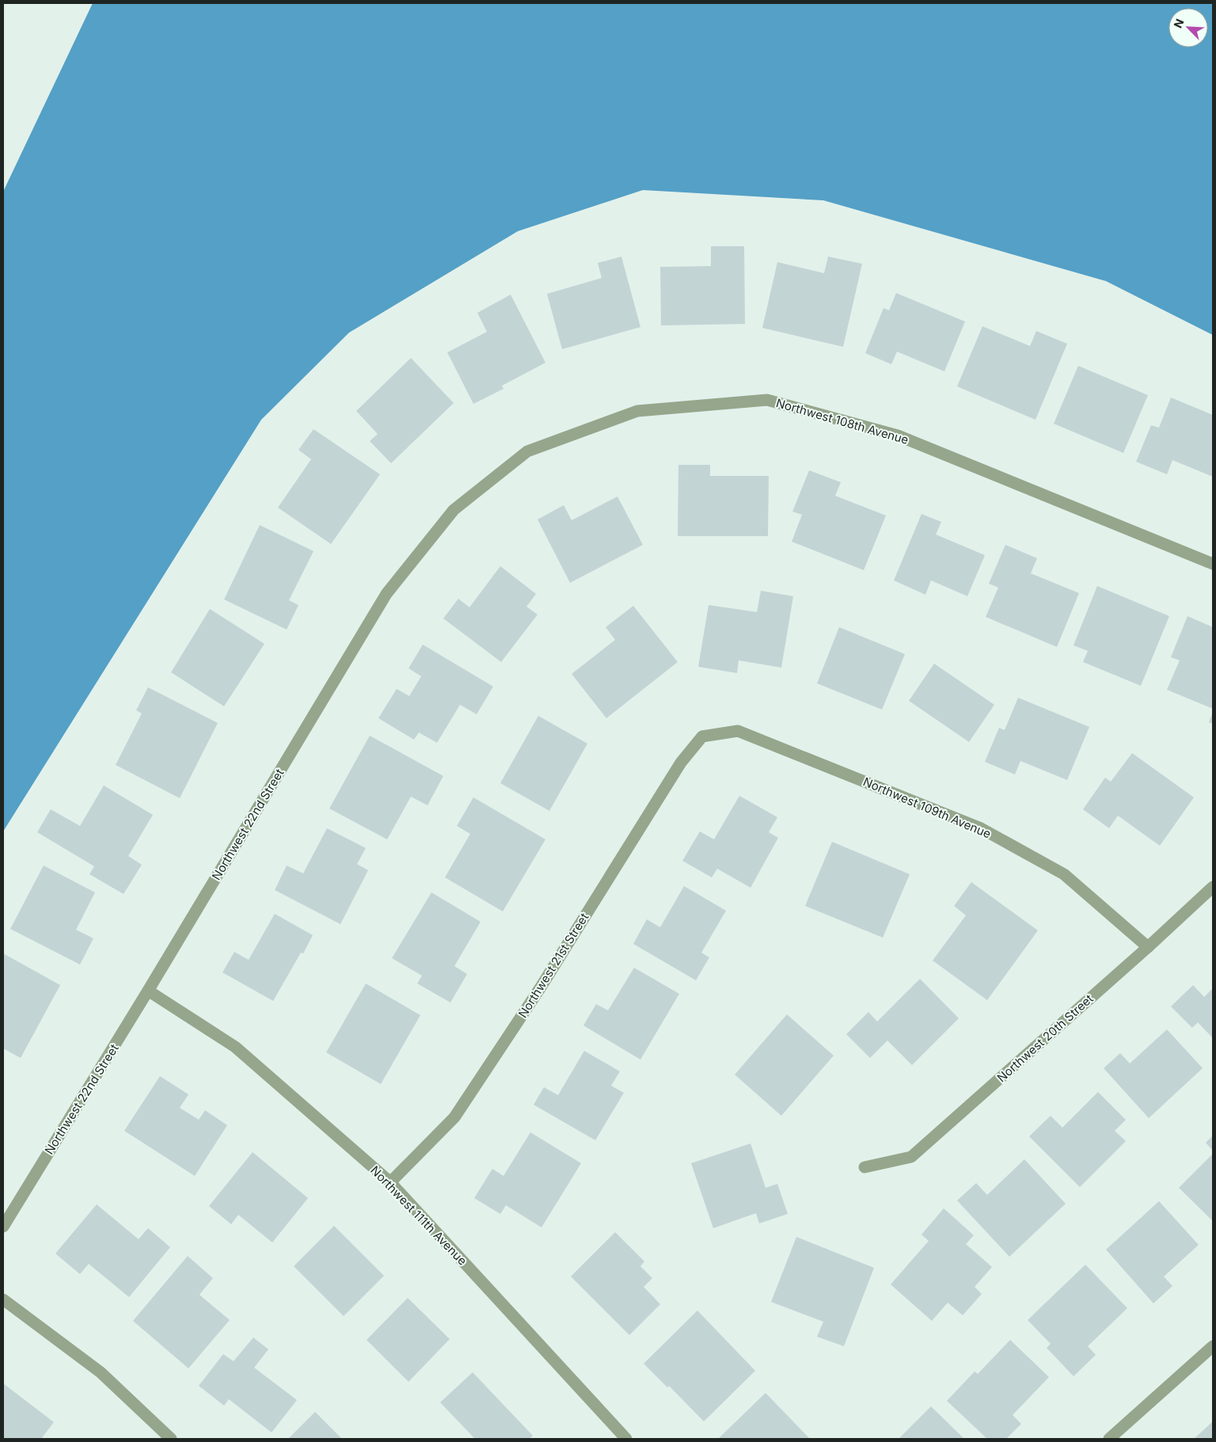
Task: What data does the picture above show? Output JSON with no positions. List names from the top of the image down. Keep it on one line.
{"streets":{"street":["Northwest 108th Avenue","Northwest 109th Avenue","Northwest 22nd Street","Northwest 21st Street","Northwest 20th Street","Northwest 111th Avenue"]},"crossings":[["Northwest 108th Avenue","Northwest 22nd Street"],["Northwest 109th Avenue","Northwest 21st Street"],["Northwest 109th Avenue","Northwest 20th Street"],["Northwest 22nd Street","Northwest 111th Avenue"],["Northwest 21st Street","Northwest 111th Avenue"]],"north":"top left"}
